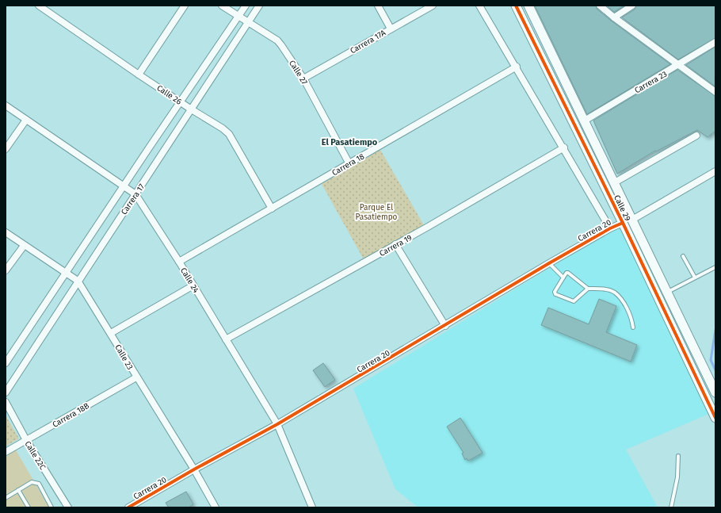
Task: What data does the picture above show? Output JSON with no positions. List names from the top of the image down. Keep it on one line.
{"streets":{"main road":["Calle 29"],"street":["Carrera 17A","Calle 27","Carrera 23","Calle 26","Carrera 18","Carrera 17","Carrera 20","Carrera 19","Calle 24","Calle 23","Carrera 18B","Calle 22C"]},"crossings":[["Carrera 17A","Calle 27"],["Calle 27","Carrera 18"],["Calle 27","Carrera 17"],["Carrera 23","Calle 29"],["Calle 26","Carrera 18"],["Calle 26","Carrera 17"],["Carrera 18","Calle 24"],["Carrera 17","Calle 24"],["Carrera 17","Calle 23"],["Calle 29","Carrera 20"],["Carrera 20","Calle 24"],["Carrera 20","Calle 23"],["Carrera 19","Calle 24"],["Calle 23","Carrera 18B"],["Carrera 18B","Calle 22C"]],"districts":["El Pasatiempo"],"parks":["Parque El Pasatiempo"]}
